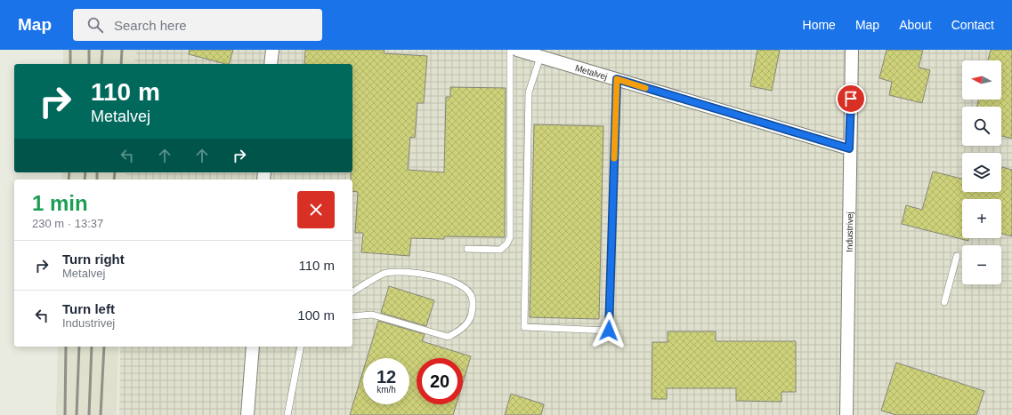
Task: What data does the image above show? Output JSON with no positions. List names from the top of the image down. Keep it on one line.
{"streets":{"street":["Metalvej","Industrivej"]},"crossings":[["Metalvej","Industrivej"]],"north":"left","page":{"header":"Map","search":"Search here","nav":["Home","Map","About","Contact"],"map_buttons":["+","−"],"turn":["110 m","Metalvej"],"heading":["1 min","230 m · 13:37"],"list":[{"name":"Turn right","note":"Metalvej","value":"110 m"},{"name":"Turn left","note":"Industrivej","value":"100 m"}],"speed":"12 km/h","limit":"20"}}
